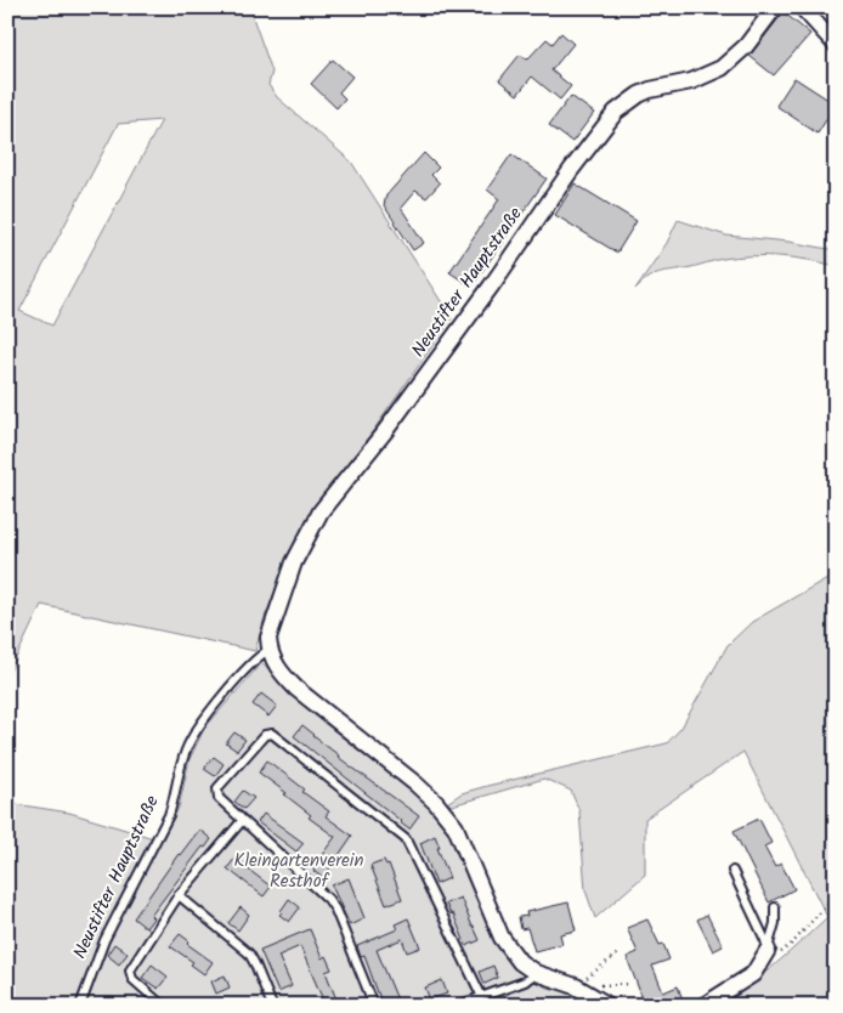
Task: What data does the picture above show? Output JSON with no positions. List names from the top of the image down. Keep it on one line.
{"streets":{"street":["Neustifter Hauptstraße"]},"parks":["Kleingartenverein Resthof"]}
